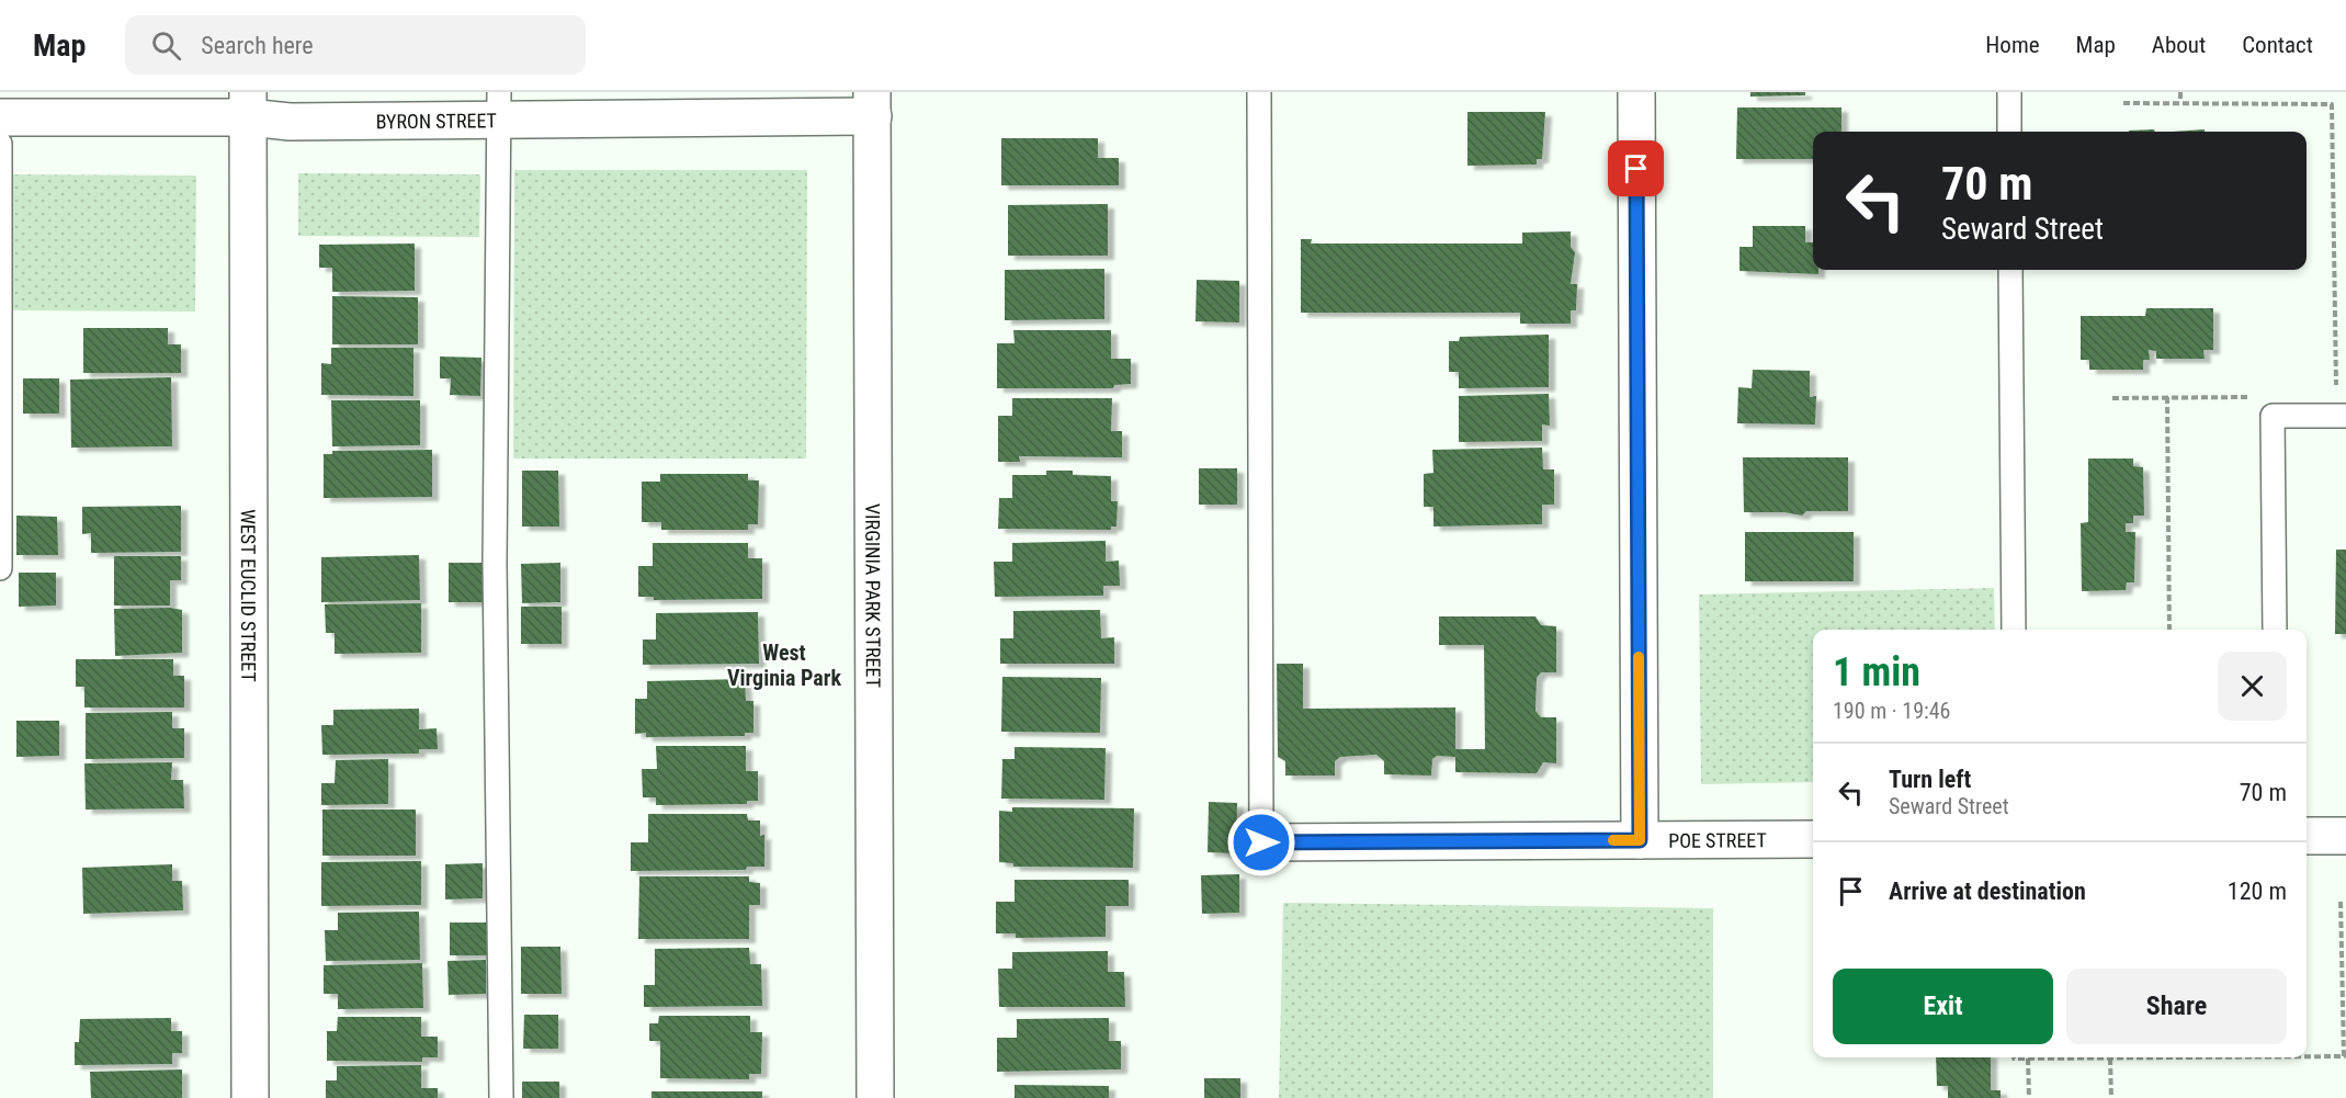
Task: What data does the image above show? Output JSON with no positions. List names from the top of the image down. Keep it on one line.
{"streets":{"street":["BYRON STREET","WEST EUCLID STREET","VIRGINIA PARK STREET","POE STREET"]},"crossings":[["BYRON STREET","WEST EUCLID STREET"],["BYRON STREET","VIRGINIA PARK STREET"]],"districts":["West Virginia Park"],"page":{"header":"Map","search":"Search here","nav":["Home","Map","About","Contact"],"turn":["70 m","Seward Street"],"heading":["1 min","190 m · 19:46"],"list":[{"name":"Turn left","note":"Seward Street","value":"70 m"},{"name":"Arrive at destination","value":"120 m"}],"buttons":["Exit","Share"]}}
